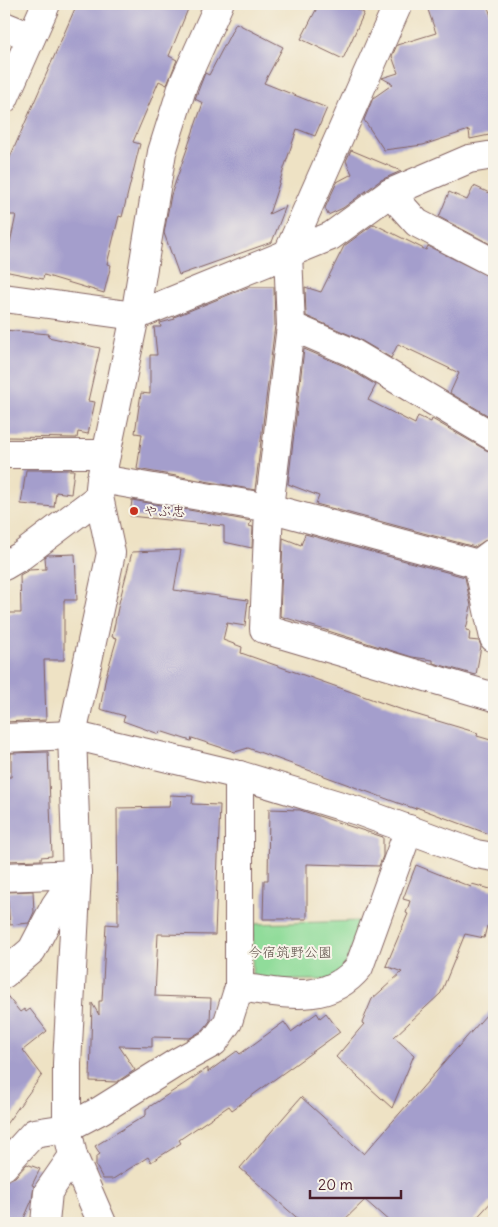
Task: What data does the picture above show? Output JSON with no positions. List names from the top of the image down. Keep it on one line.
{"parks":["今宿筑野公園"],"places":["やぶ忠"],"scale_bar":"20 m"}
